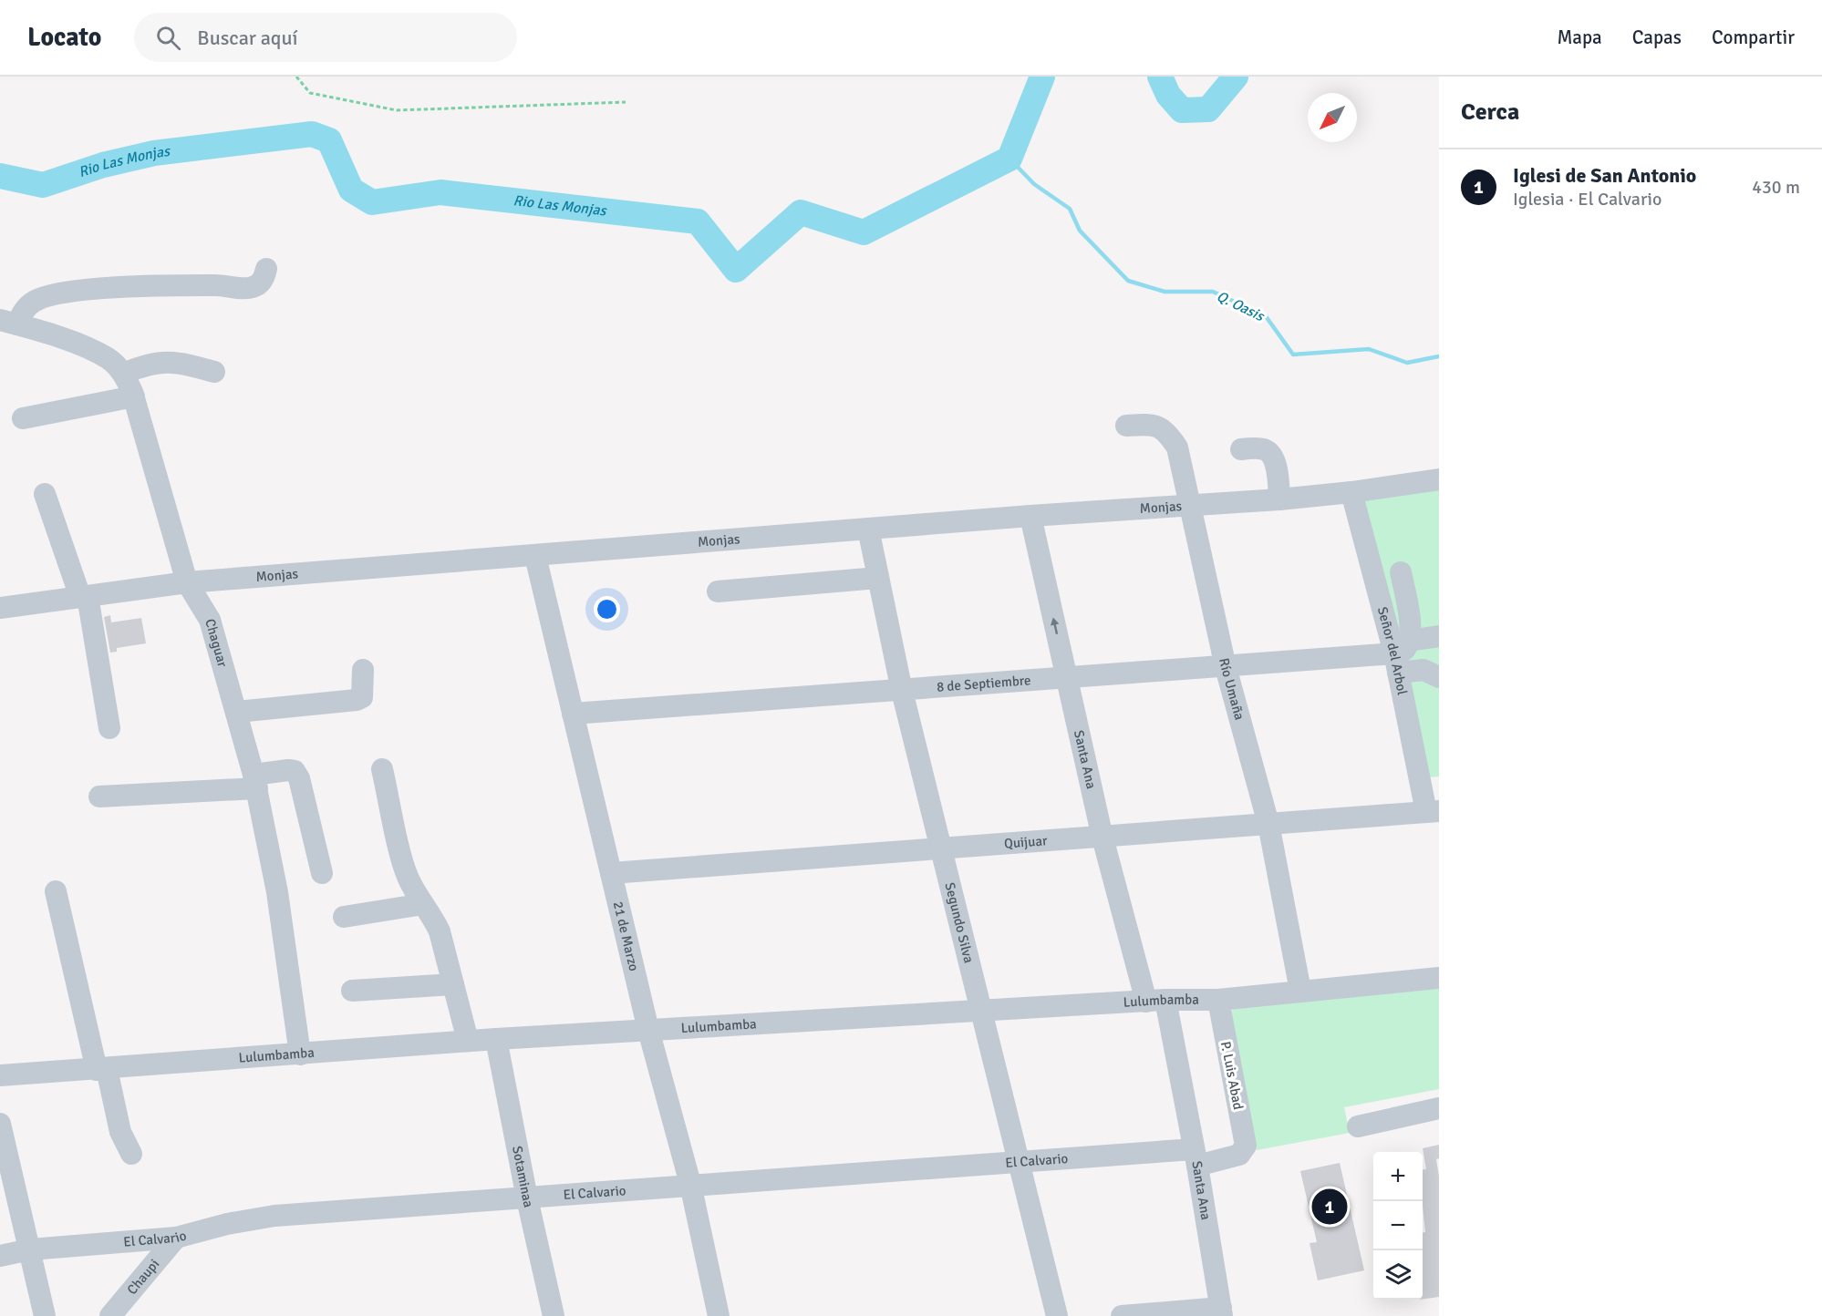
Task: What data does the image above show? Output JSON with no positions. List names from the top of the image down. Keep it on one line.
{"streets":{"street":["Monjas","Chaguar","Señor del Arbol","8 de Septiembre","Río Umaña","Santa Ana","Quijuar","Segundo Silva","21 de Marzo","Lulumbamba","P. Luis Abad","El Calvario","Sotaminaa","Chaupi"]},"crossings":[["Monjas","Chaguar"],["Monjas","Señor del Arbol"],["Monjas","Río Umaña"],["Monjas","Santa Ana"],["Monjas","Segundo Silva"],["Monjas","21 de Marzo"],["Chaguar","Lulumbamba"],["Señor del Arbol","8 de Septiembre"],["Señor del Arbol","Quijuar"],["8 de Septiembre","Río Umaña"],["8 de Septiembre","Santa Ana"],["8 de Septiembre","Segundo Silva"],["8 de Septiembre","21 de Marzo"],["Río Umaña","Quijuar"],["Río Umaña","Lulumbamba"],["Santa Ana","Quijuar"],["Santa Ana","Lulumbamba"],["Santa Ana","El Calvario"],["Quijuar","Segundo Silva"],["Quijuar","21 de Marzo"],["Segundo Silva","Lulumbamba"],["Segundo Silva","El Calvario"],["21 de Marzo","Lulumbamba"],["21 de Marzo","El Calvario"],["Lulumbamba","P. Luis Abad"],["Lulumbamba","Sotaminaa"],["P. Luis Abad","El Calvario"],["El Calvario","Sotaminaa"],["El Calvario","Chaupi"]],"water":["Rio Las Monjas","Q. Oasis"],"north":"bottom left","page":{"header":"Locato","search":"Buscar aquí","nav":["Mapa","Capas","Compartir"],"heading":"Cerca","list":[{"mark":"1","name":"Iglesi de San Antonio","note":"Iglesia · El Calvario","value":"430 m"}],"map_buttons":["+","−"],"pins":"1"}}
